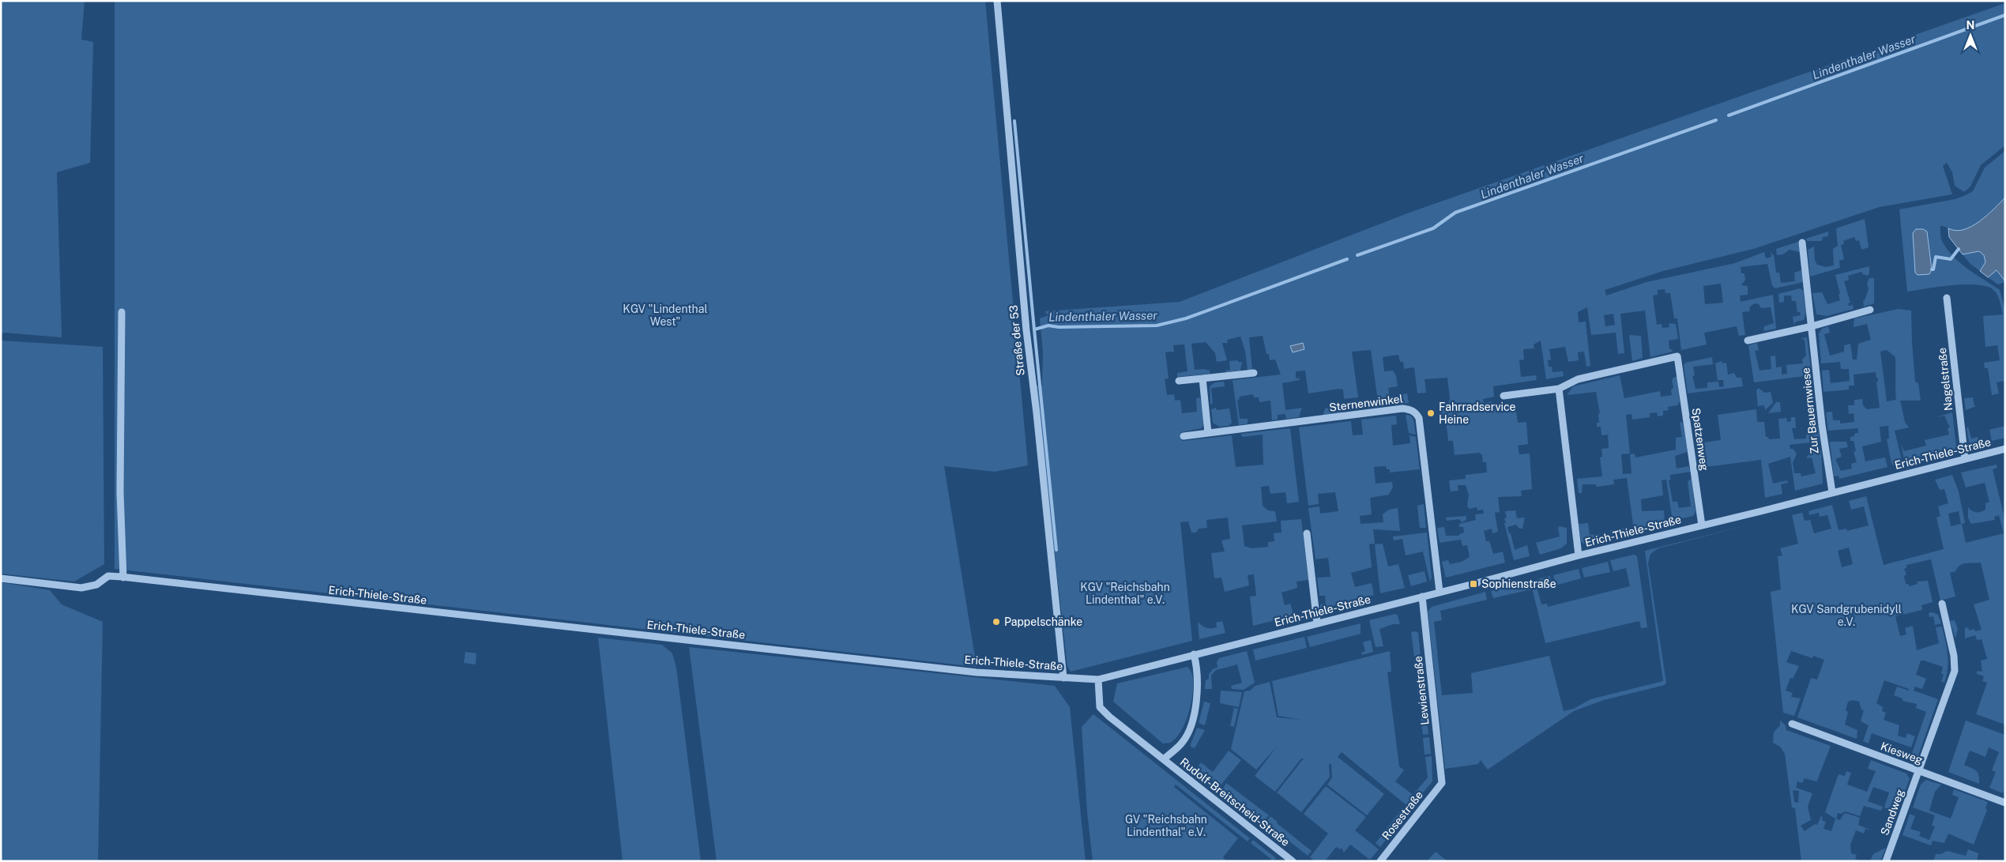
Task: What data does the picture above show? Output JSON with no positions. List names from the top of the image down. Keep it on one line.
{"streets":{"street":["Straße der 53","Nagelstraße","Sternenwinkel","Zur Bauernwiese","Spatzenweg","Erich-Thiele-Straße","Lewienstraße","Kiesweg","Rudolf-Breitscheid-Straße","Sandweg","Rosestraße"]},"crossings":[["Straße der 53","Erich-Thiele-Straße"],["Nagelstraße","Erich-Thiele-Straße"],["Sternenwinkel","Erich-Thiele-Straße"],["Zur Bauernwiese","Erich-Thiele-Straße"],["Spatzenweg","Erich-Thiele-Straße"],["Erich-Thiele-Straße","Lewienstraße"],["Erich-Thiele-Straße","Rudolf-Breitscheid-Straße"],["Lewienstraße","Rosestraße"],["Kiesweg","Sandweg"]],"water":["Lindenthaler Wasser"],"parks":["KGV \"Lindenthal West\"","KGV \"Reichsbahn Lindenthal\" e.V.","KGV Sandgrubenidyll e.V.","GV \"Reichsbahn Lindenthal\" e.V."],"places":{"other":["Fahrradservice Heine","Pappelschänke"],"transit":["Sophienstraße"]},"north":"top"}
